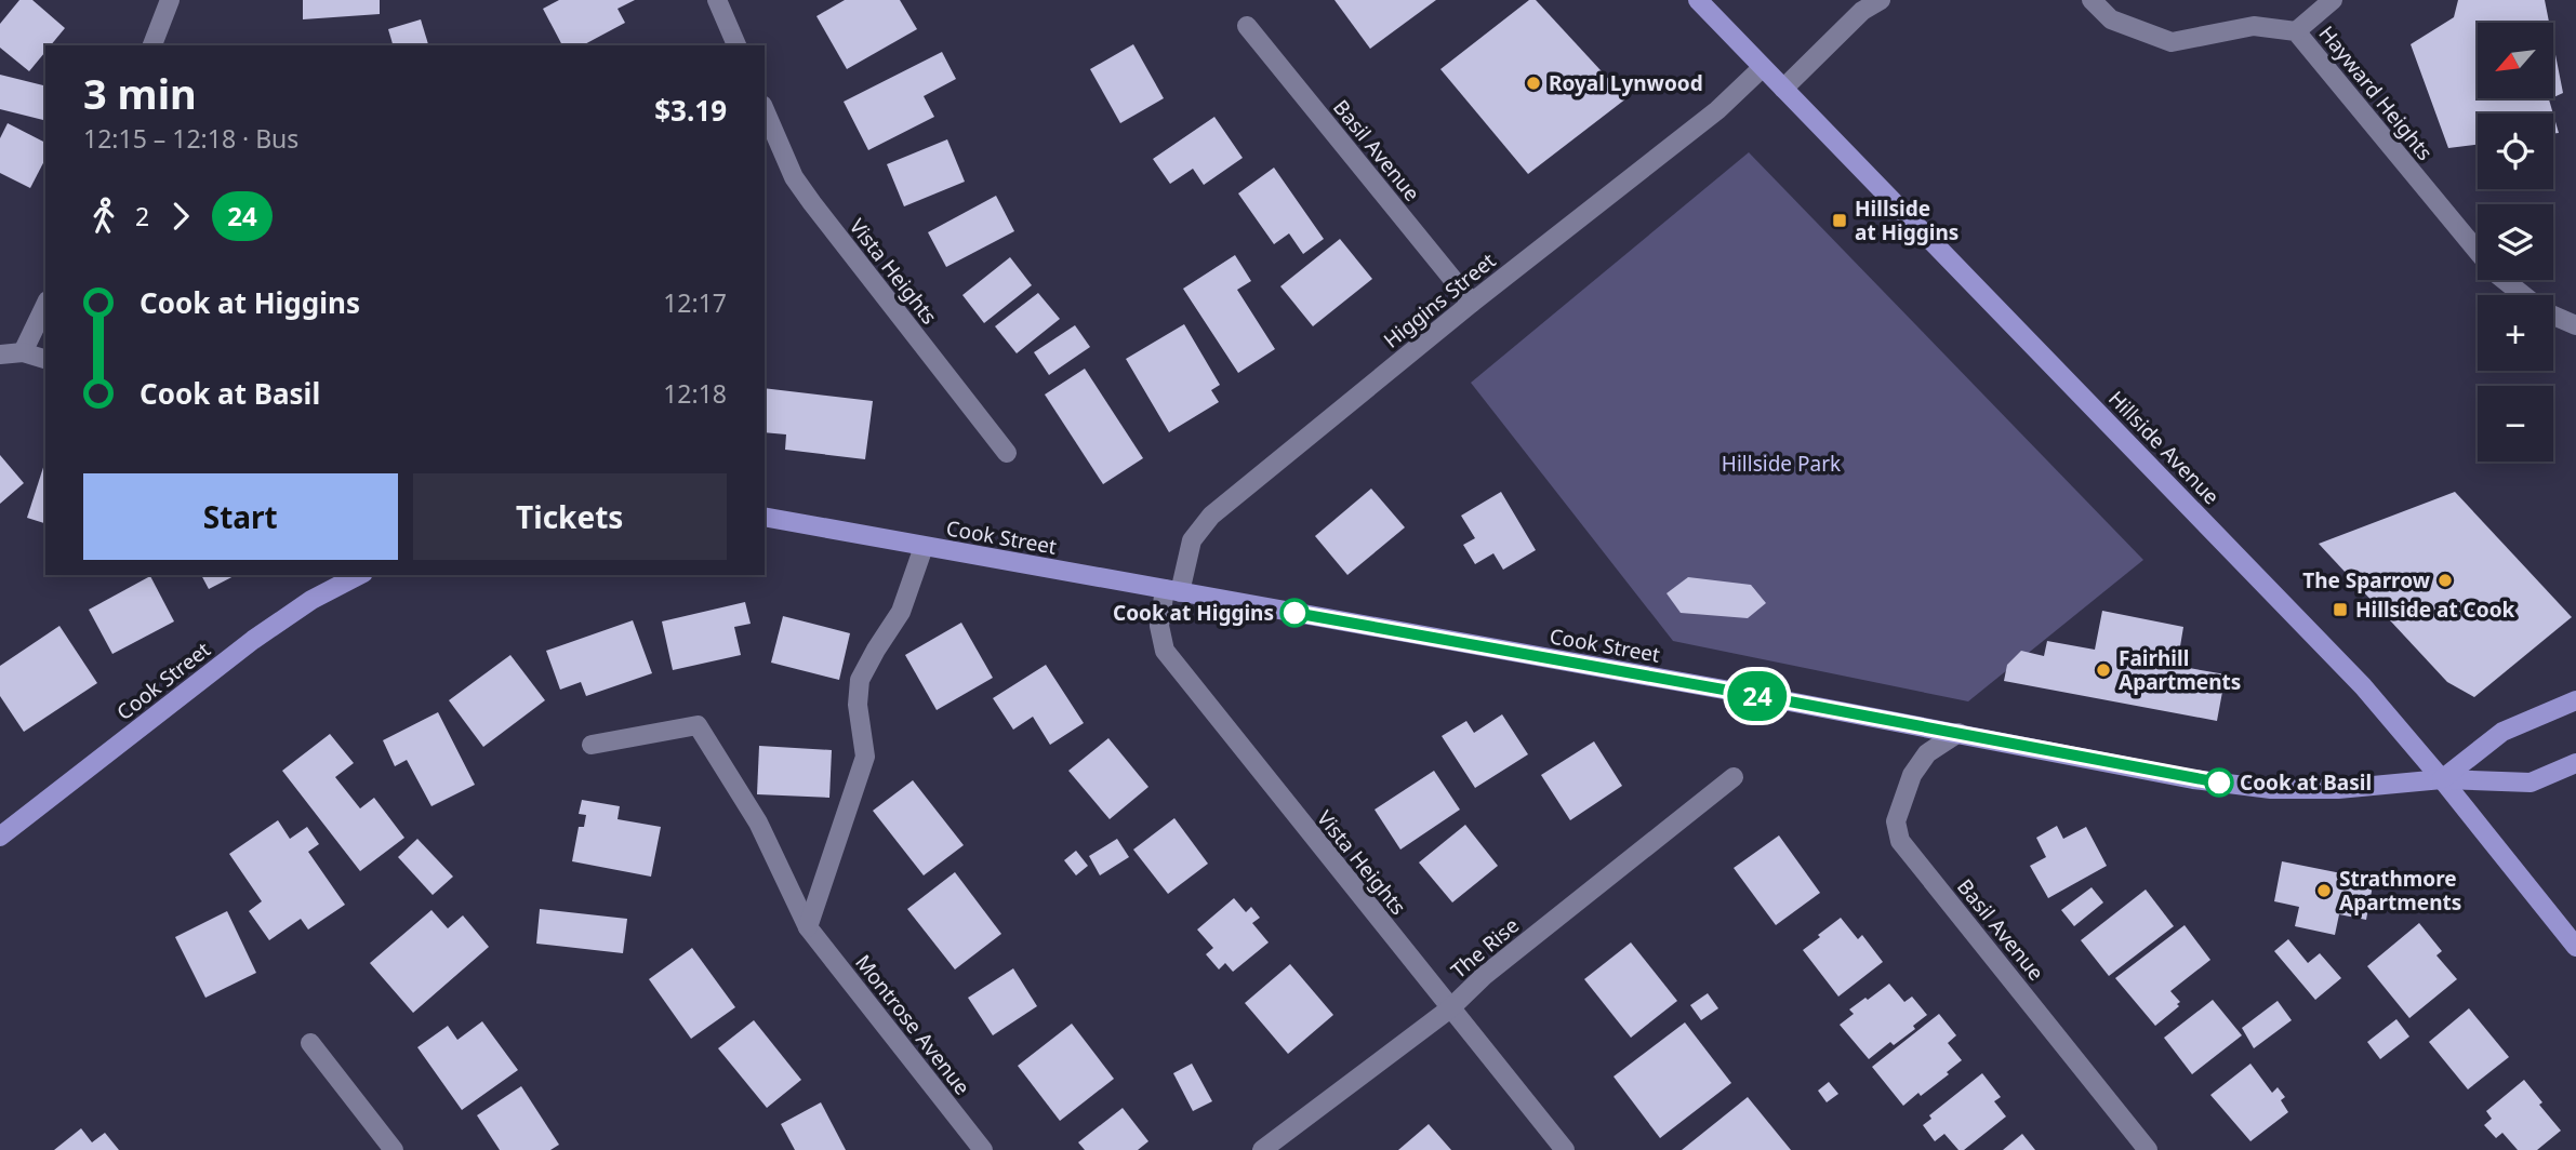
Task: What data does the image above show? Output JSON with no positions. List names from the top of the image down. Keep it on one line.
{"streets":{"main road":["Hillside Avenue","Cook Street"],"street":["Hayward Heights","Basil Avenue","Vista Heights","Higgins Street","The Rise","Montrose Avenue"]},"crossings":[["Basil Avenue","Higgins Street"],["Basil Avenue","Cook Street"],["Vista Heights","Higgins Street"],["Vista Heights","Cook Street"],["Vista Heights","The Rise"],["Higgins Street","Hillside Avenue"],["Higgins Street","Cook Street"],["Hillside Avenue","Cook Street"]],"parks":["Hillside Park"],"places":{"other":["Royal Lynwood","The Sparrow","Cook at Higgins","Fairhill Apartments","Cook at Basil","Strathmore Apartments"],"transit":["Hillside at Higgins","Hillside at Cook"]},"lines":["bus line 24"],"north":"bottom left","page":{"on_map":"24","map_buttons":["+","−"],"heading":["3 min","12:15 – 12:18 · Bus","$3.19"],"legs":["2","24"],"list":[{"name":"Cook at Higgins","value":"12:17"},{"name":"Cook at Basil","value":"12:18"}],"buttons":["Start","Tickets"]}}
